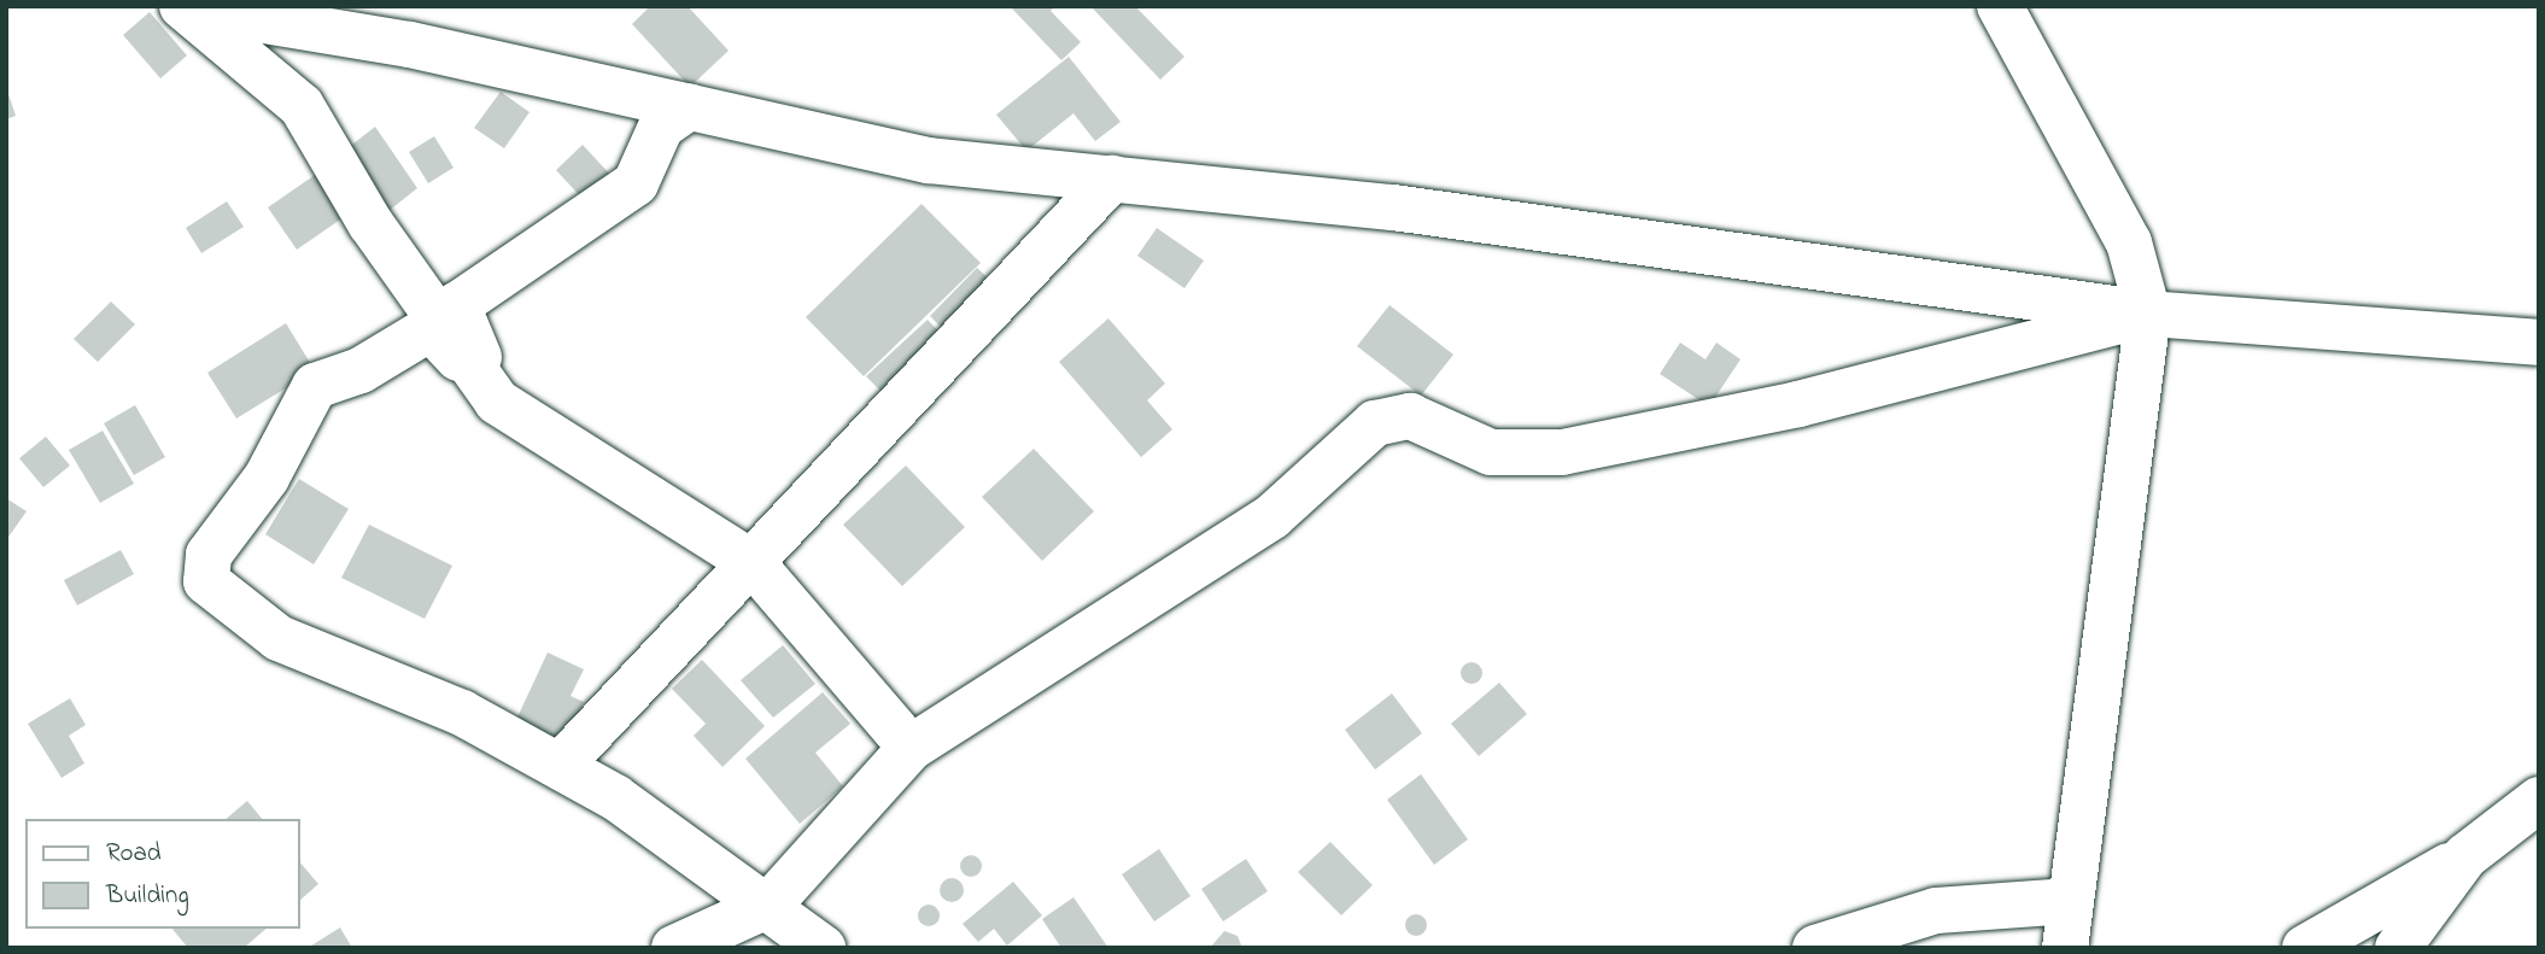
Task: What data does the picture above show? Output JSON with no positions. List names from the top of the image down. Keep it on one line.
{"legend":["Road","Building"]}
